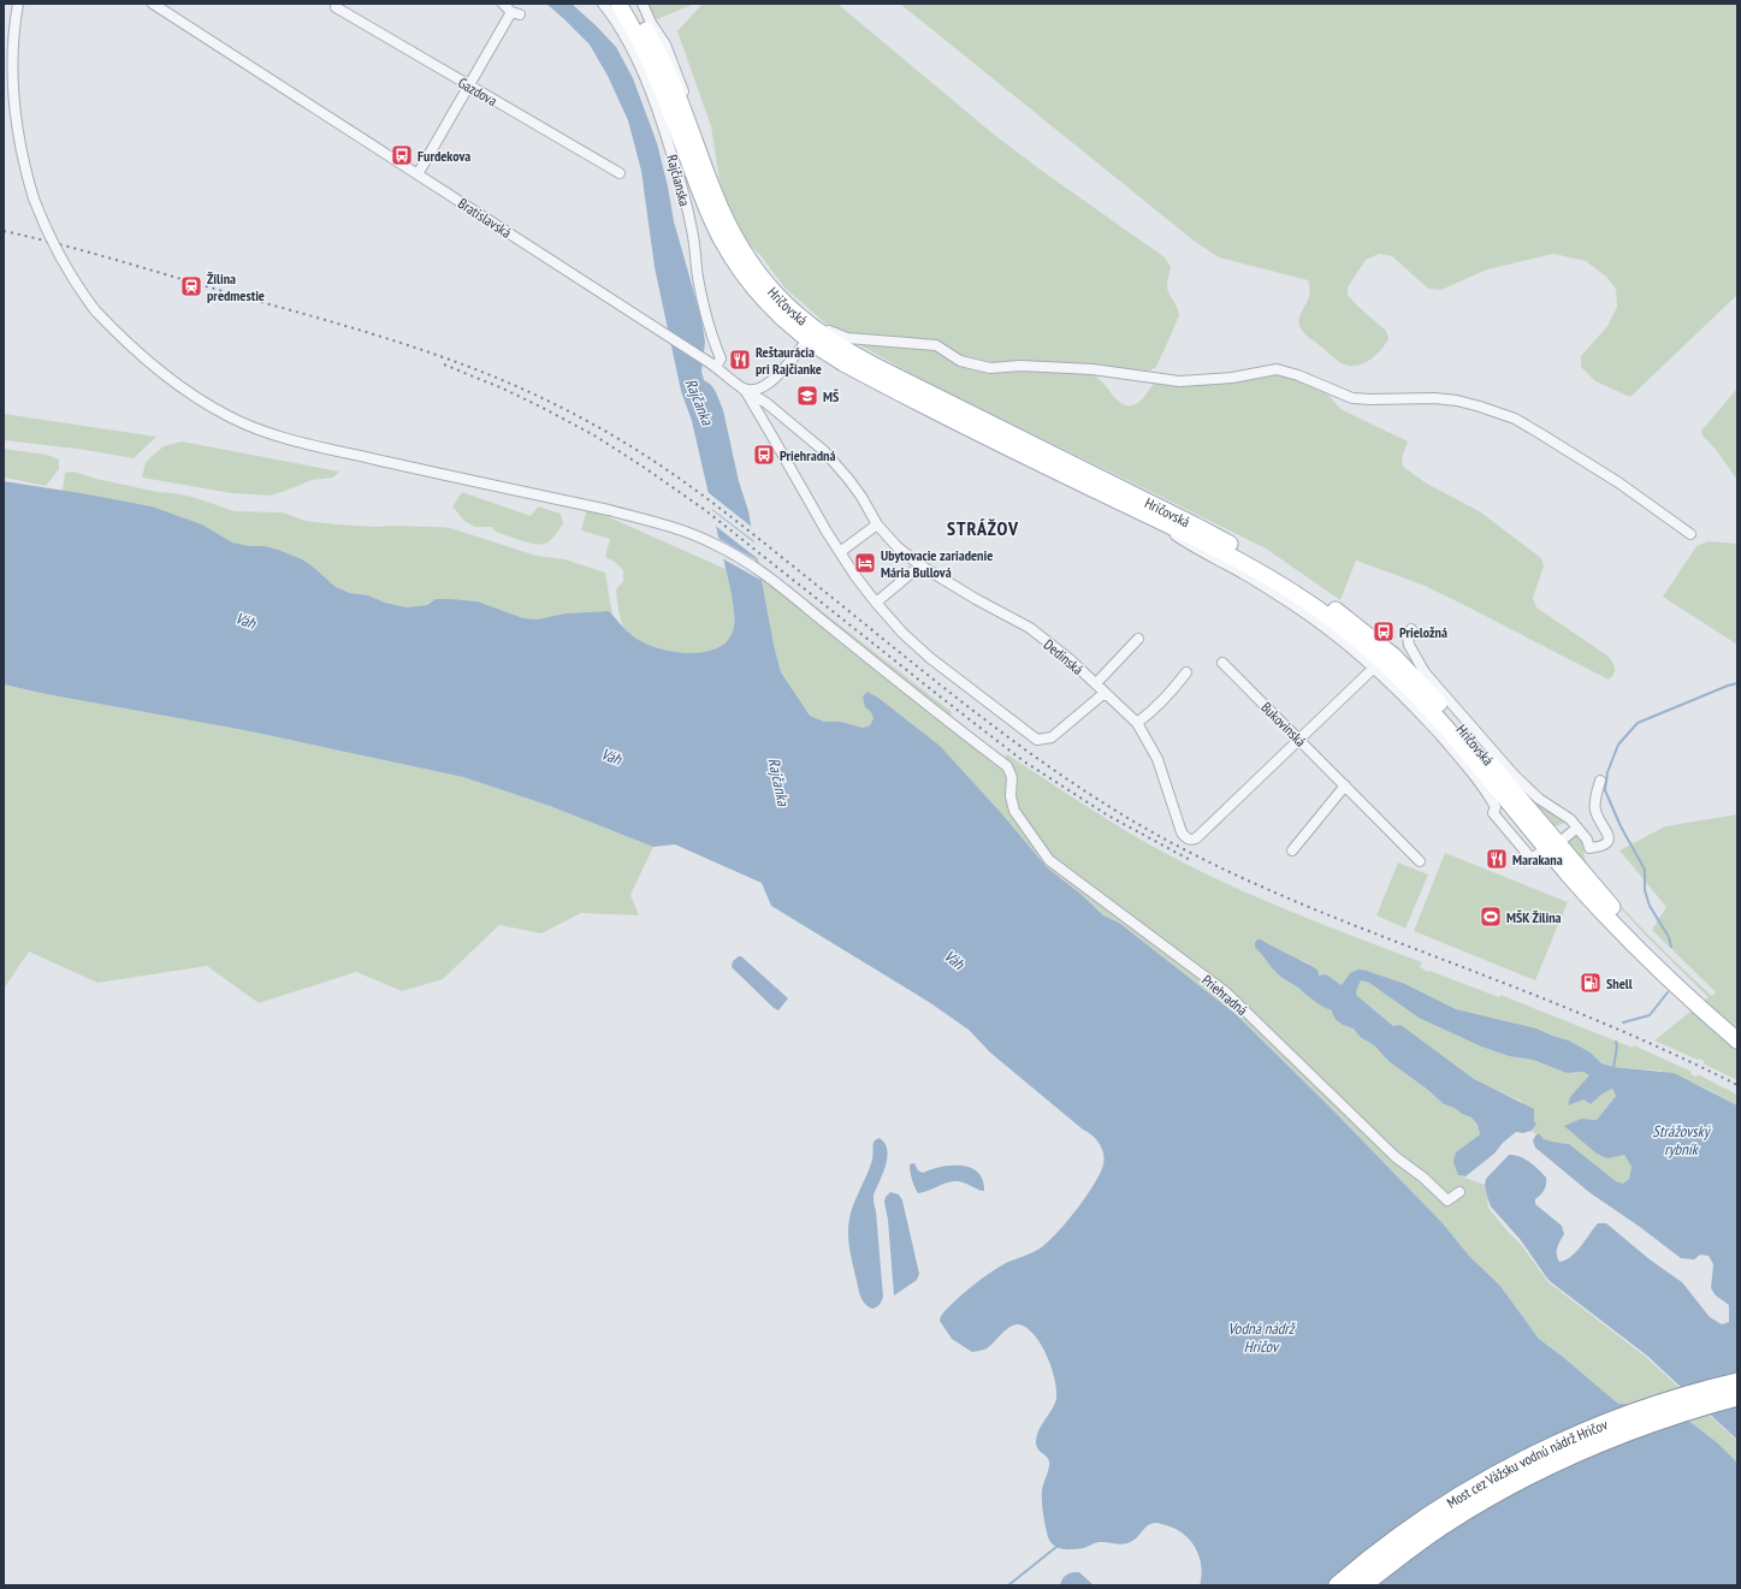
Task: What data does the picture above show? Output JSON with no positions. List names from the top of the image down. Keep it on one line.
{"streets":{"highway":["Most cez Vážsku vodnú nádrž Hričov"],"main road":["Hričovská"],"street":["Gazdova","Rajčianska","Bratislavská","Dedinská","Bukovinská","Priehradná"]},"crossings":[["Rajčianska","Bratislavská"],["Bratislavská","Dedinská"],["Dedinská","Bukovinská"]],"districts":["STRÁŽOV"],"water":["Rajčanka","Váh","Strážovský rybník","Vodná nádrž Hričov"],"places":{"bus stop":["Furdekova","Priehradná","Prieložná"],"station":["Žilina predmestie"],"restaurant":["Reštaurácia pri Rajčianke","Marakana"],"school or university":["MŠ"],"hotel":["Ubytovacie zariadenie Mária Bullová"],"sports":["MŠK Žilina"],"fuel station":["Shell"]}}
